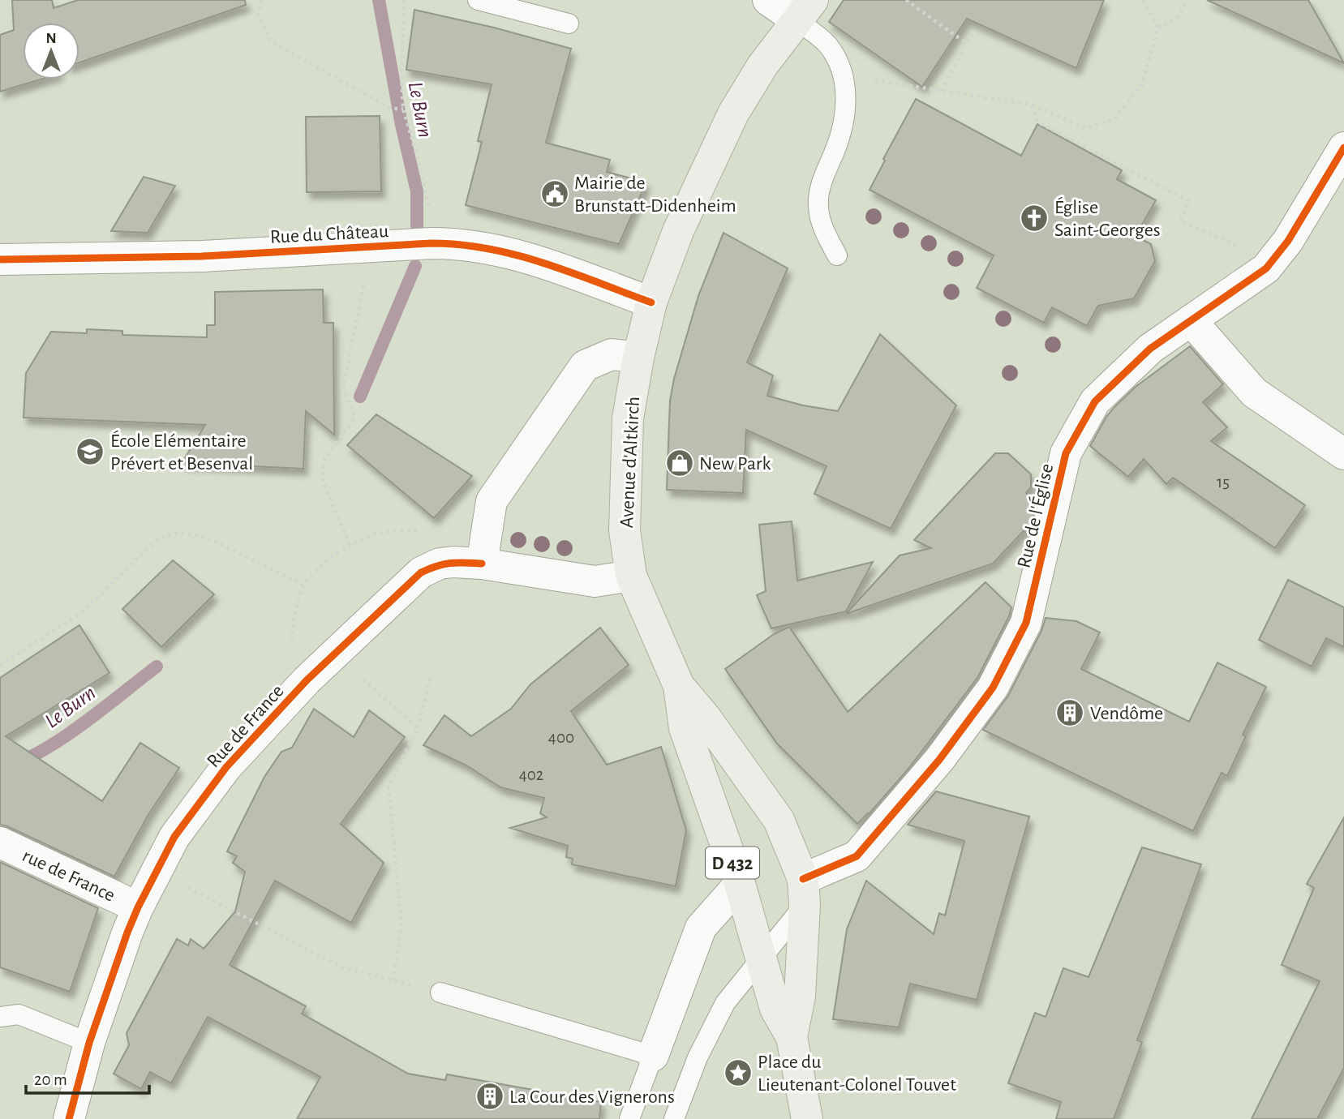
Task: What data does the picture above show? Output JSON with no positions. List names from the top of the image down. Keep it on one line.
{"streets":{"main road":["Avenue d'Altkirch","D 432"],"street":["Rue du Château","Rue de l'Église","Rue de France","rue de France"]},"crossings":[["Rue du Château","Avenue d'Altkirch"],["Avenue d'Altkirch","Rue de France"],["Avenue d'Altkirch","D 432"],["Rue de l'Église","D 432"],["Rue de France","rue de France"]],"water":["Le Burn"],"places":{"public building":["Mairie de Brunstatt-Didenheim"],"church":["Église Saint-Georges"],"school or university":["École Elémentaire Prévert et Besenval"],"shop":["New Park"],"building":["Vendôme","La Cour des Vignerons"],"place":["Place du Lieutenant-Colonel Touvet"]},"house_numbers":["15","400","402"],"scale_bar":"20 m","north":"top"}
